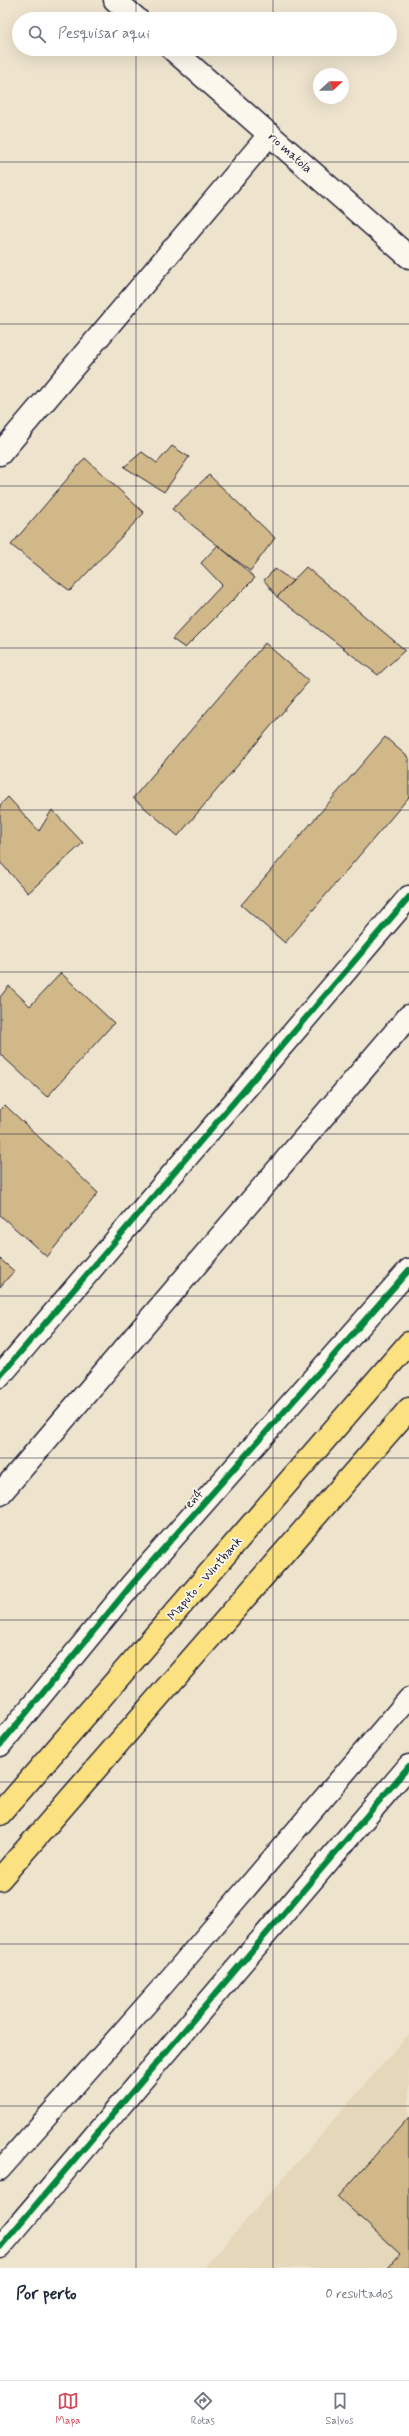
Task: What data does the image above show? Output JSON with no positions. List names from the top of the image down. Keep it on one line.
{"streets":{"highway":["Maputo - Wintbank"],"street":["rio matola","en4"]},"north":"right","page":{"search":"Pesquisar aqui","heading":["Por perto","0 resultados"],"nav":["Mapa","Rotas","Salvos"]}}
